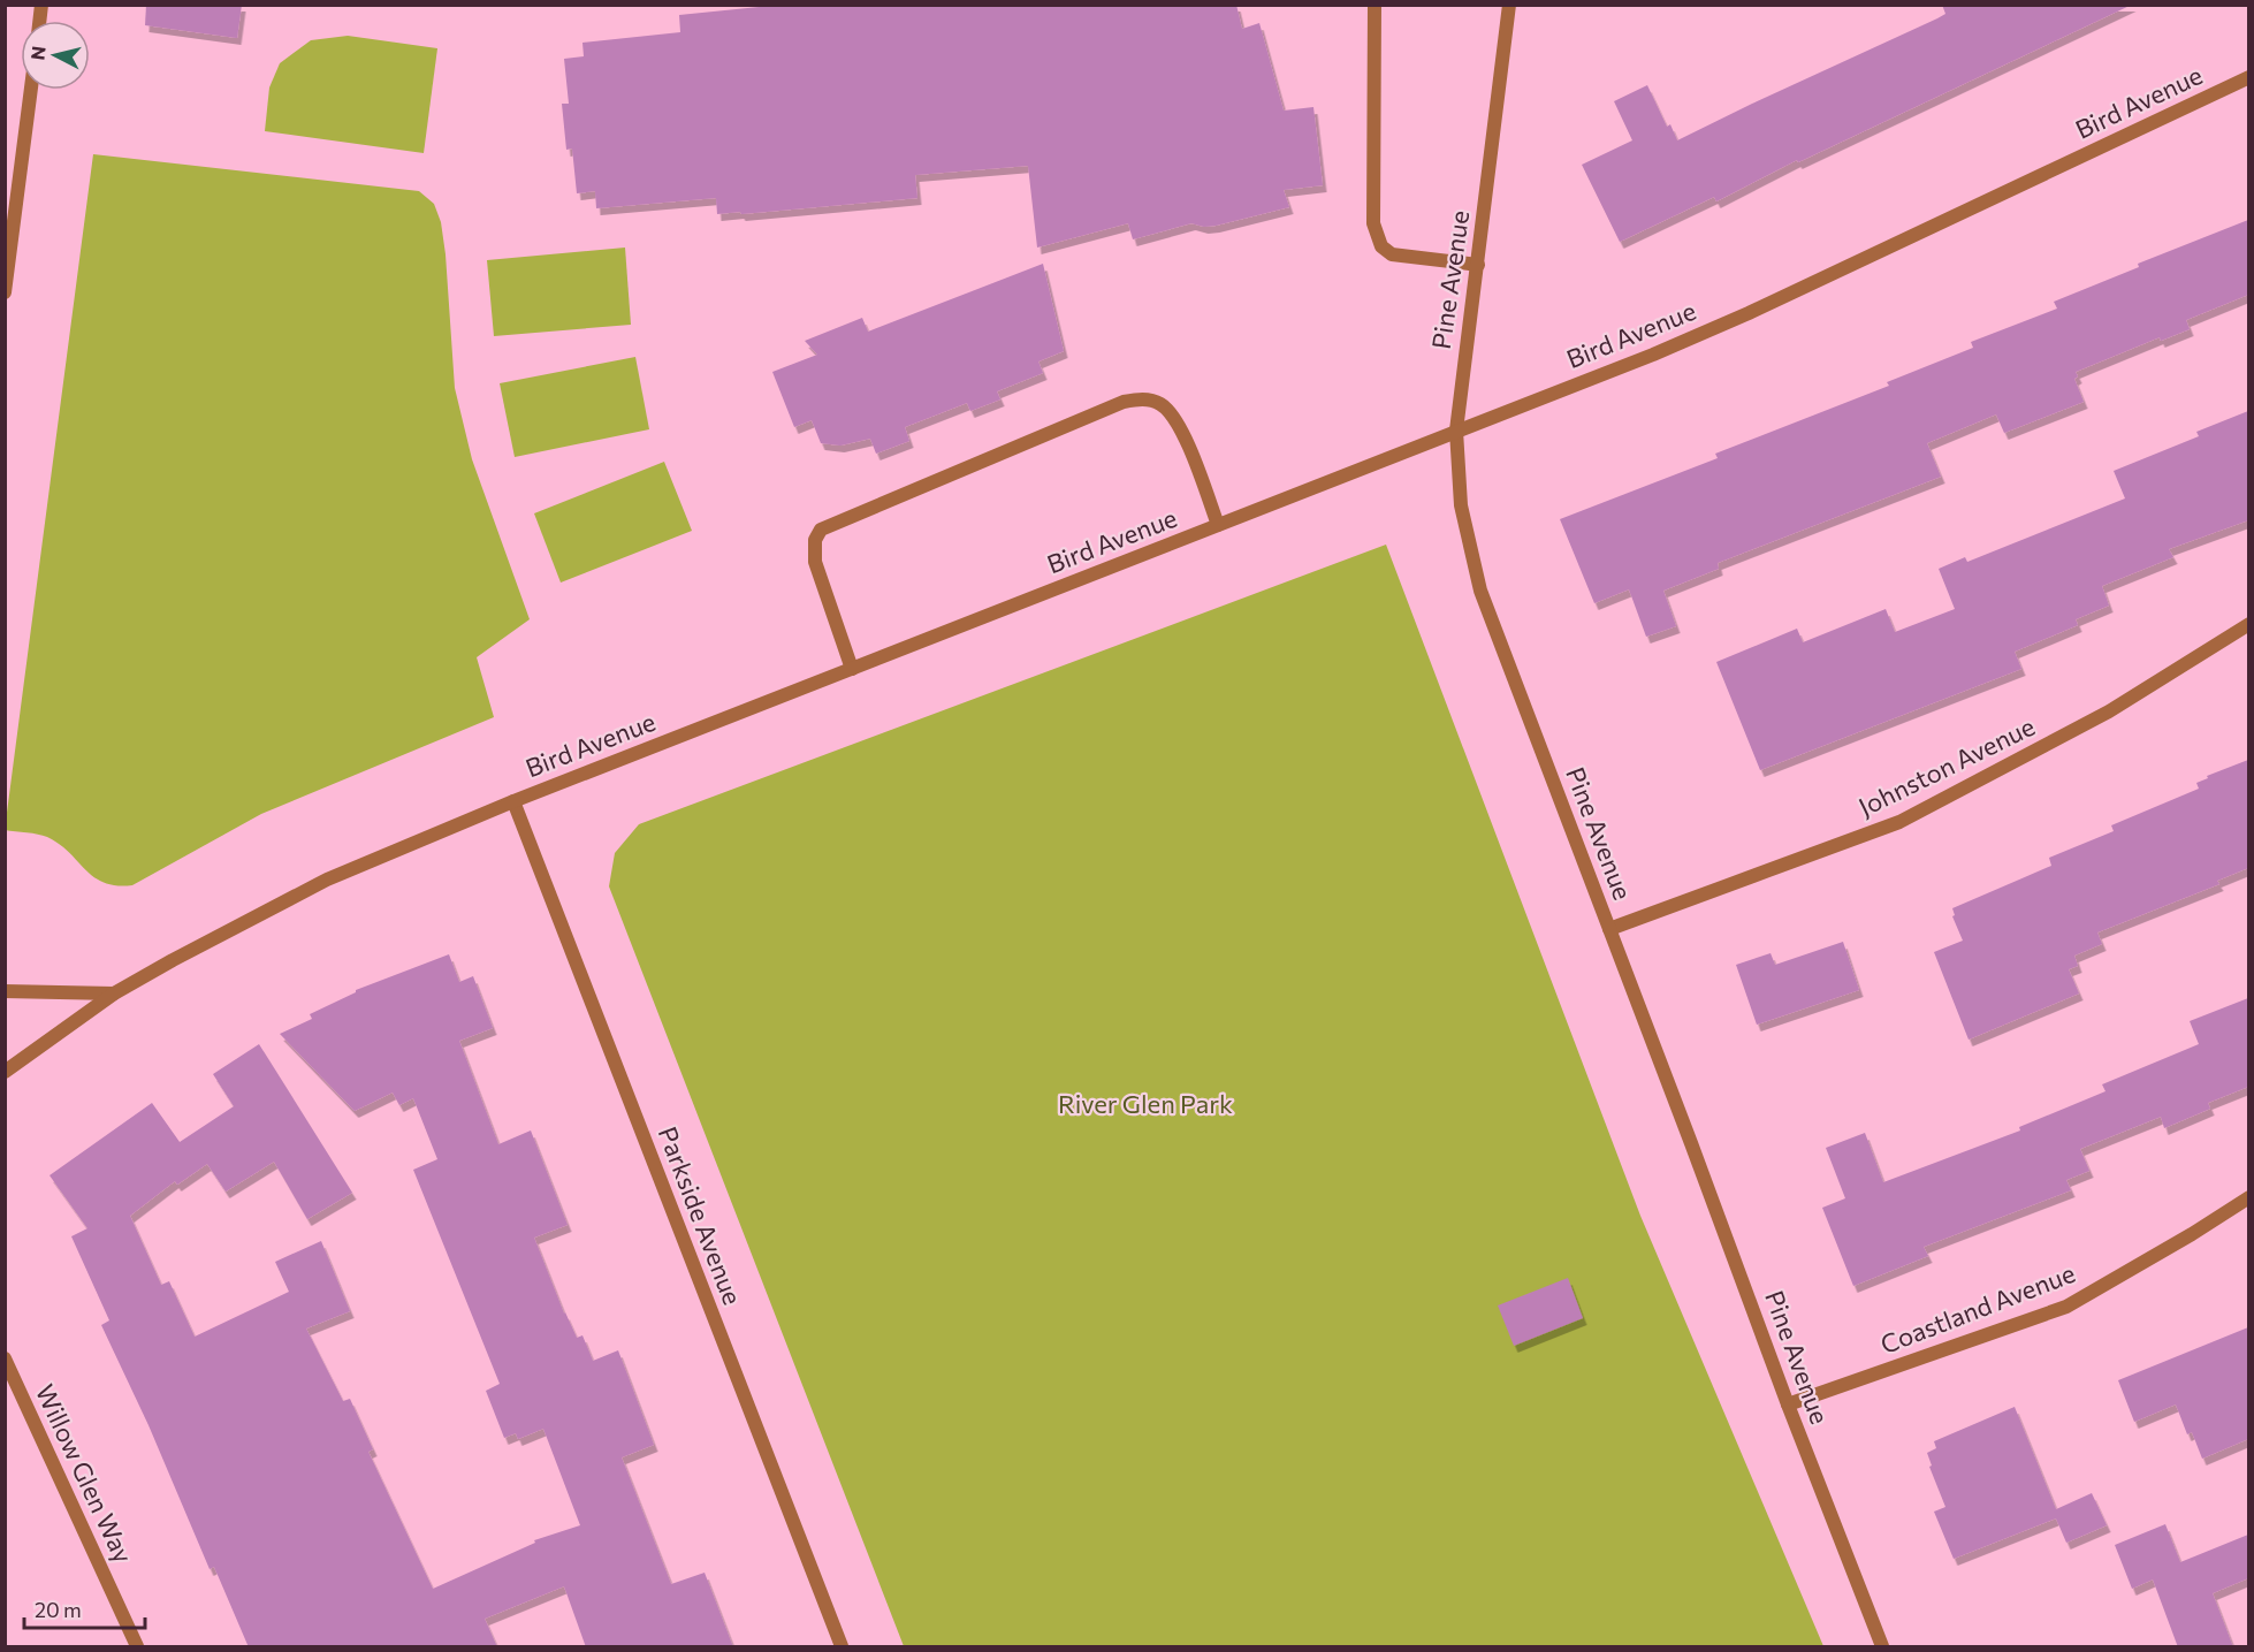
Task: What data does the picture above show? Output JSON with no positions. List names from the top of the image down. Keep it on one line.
{"streets":{"street":["Bird Avenue","Pine Avenue","Johnston Avenue","Parkside Avenue","Coastland Avenue","Willow Glen Way"]},"crossings":[["Bird Avenue","Pine Avenue"],["Bird Avenue","Parkside Avenue"],["Pine Avenue","Johnston Avenue"],["Pine Avenue","Coastland Avenue"]],"parks":["River Glen Park"],"scale_bar":"20 m","north":"left"}
